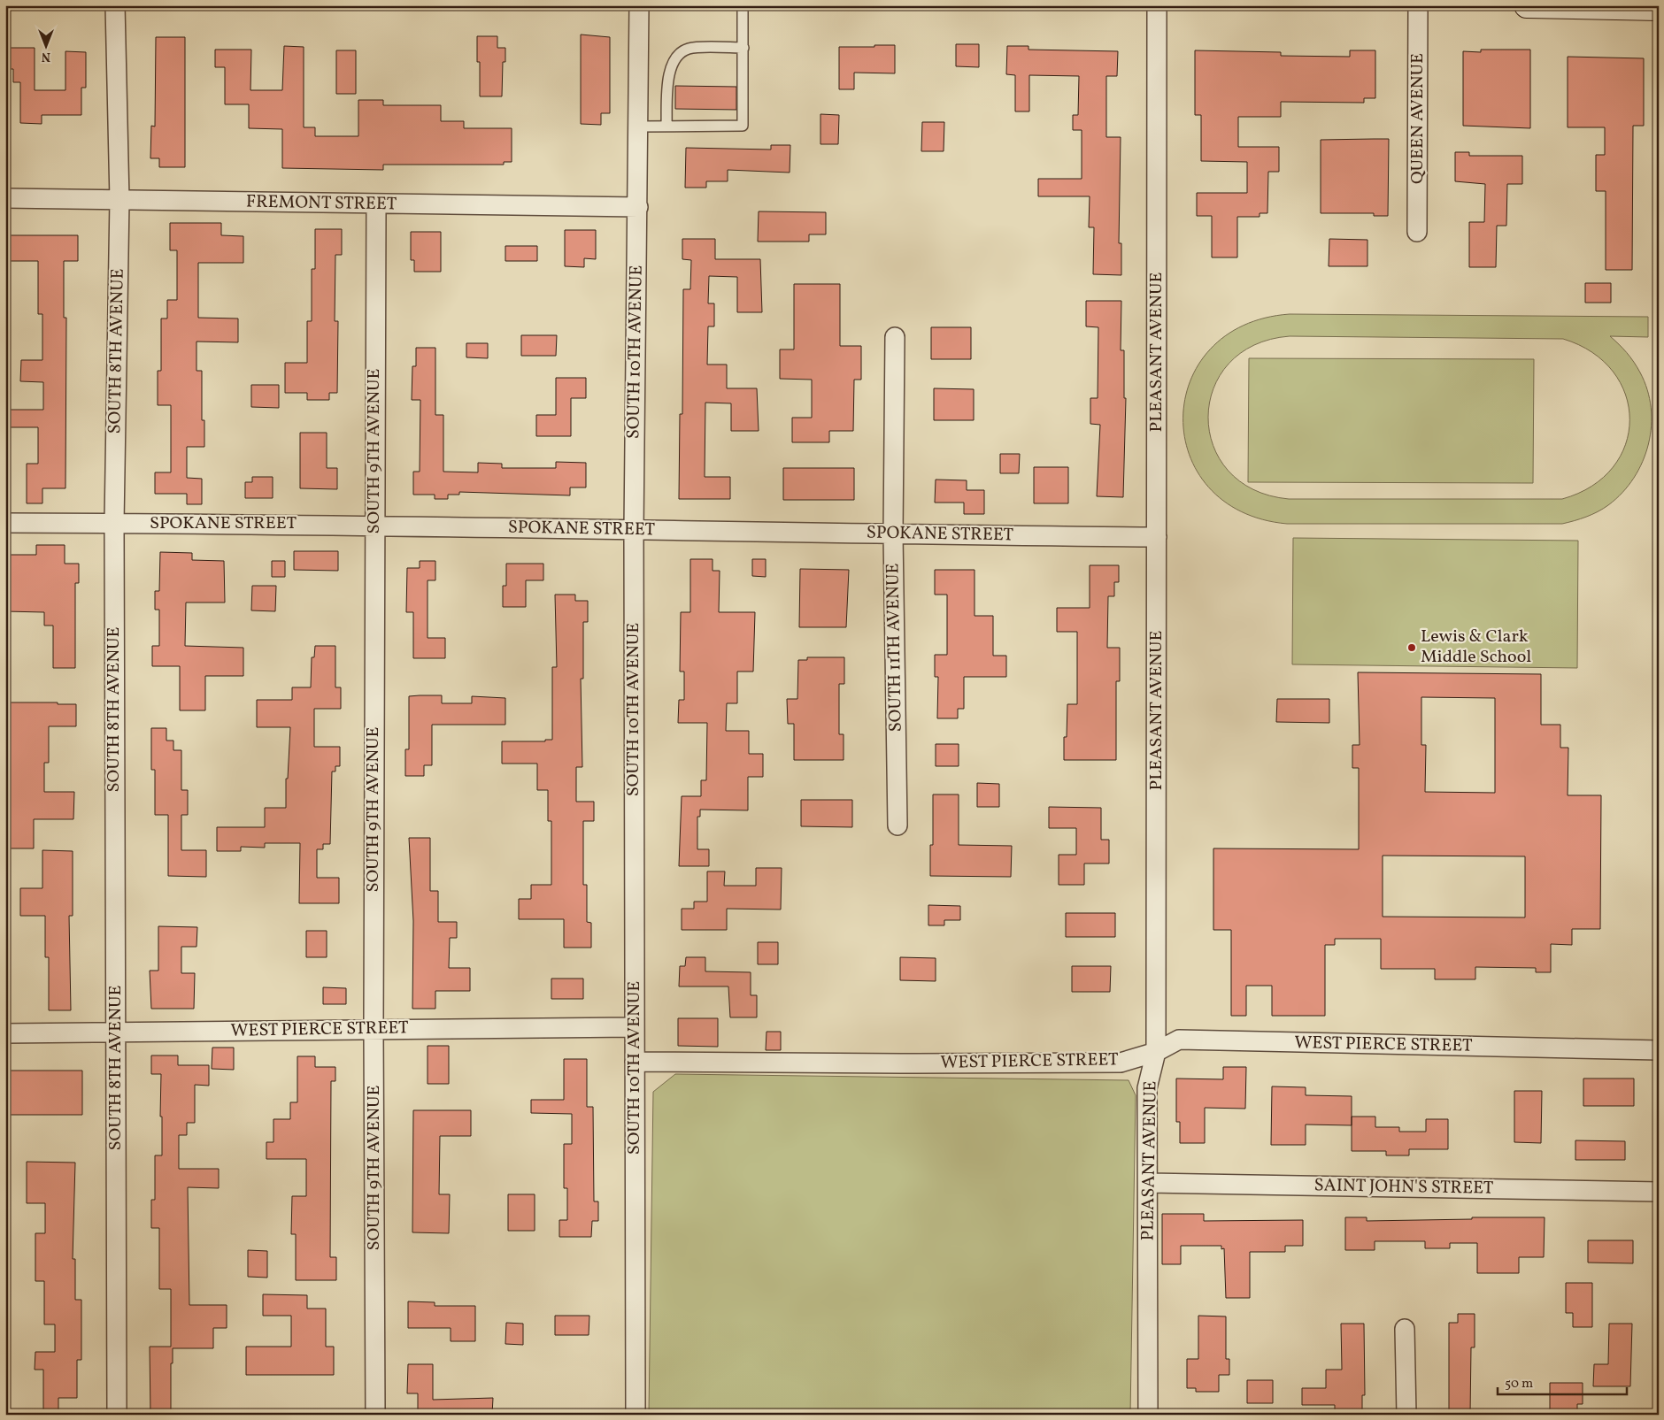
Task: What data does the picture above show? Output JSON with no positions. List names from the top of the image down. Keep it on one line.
{"streets":{"street":["QUEEN AVENUE","FREMONT STREET","SOUTH 8TH AVENUE","SOUTH 10TH AVENUE","PLEASANT AVENUE","SOUTH 9TH AVENUE","SPOKANE STREET","SOUTH 11TH AVENUE","WEST PIERCE STREET","SAINT JOHN'S STREET"]},"crossings":[["FREMONT STREET","SOUTH 8TH AVENUE"],["FREMONT STREET","SOUTH 10TH AVENUE"],["FREMONT STREET","SOUTH 9TH AVENUE"],["SOUTH 8TH AVENUE","SPOKANE STREET"],["SOUTH 8TH AVENUE","WEST PIERCE STREET"],["SOUTH 10TH AVENUE","SPOKANE STREET"],["SOUTH 10TH AVENUE","WEST PIERCE STREET"],["PLEASANT AVENUE","SPOKANE STREET"],["PLEASANT AVENUE","WEST PIERCE STREET"],["PLEASANT AVENUE","SAINT JOHN'S STREET"],["SOUTH 9TH AVENUE","SPOKANE STREET"],["SOUTH 9TH AVENUE","WEST PIERCE STREET"],["SPOKANE STREET","SOUTH 11TH AVENUE"]],"places":["Lewis & Clark Middle School"],"scale_bar":"50 m","north":"bottom"}
